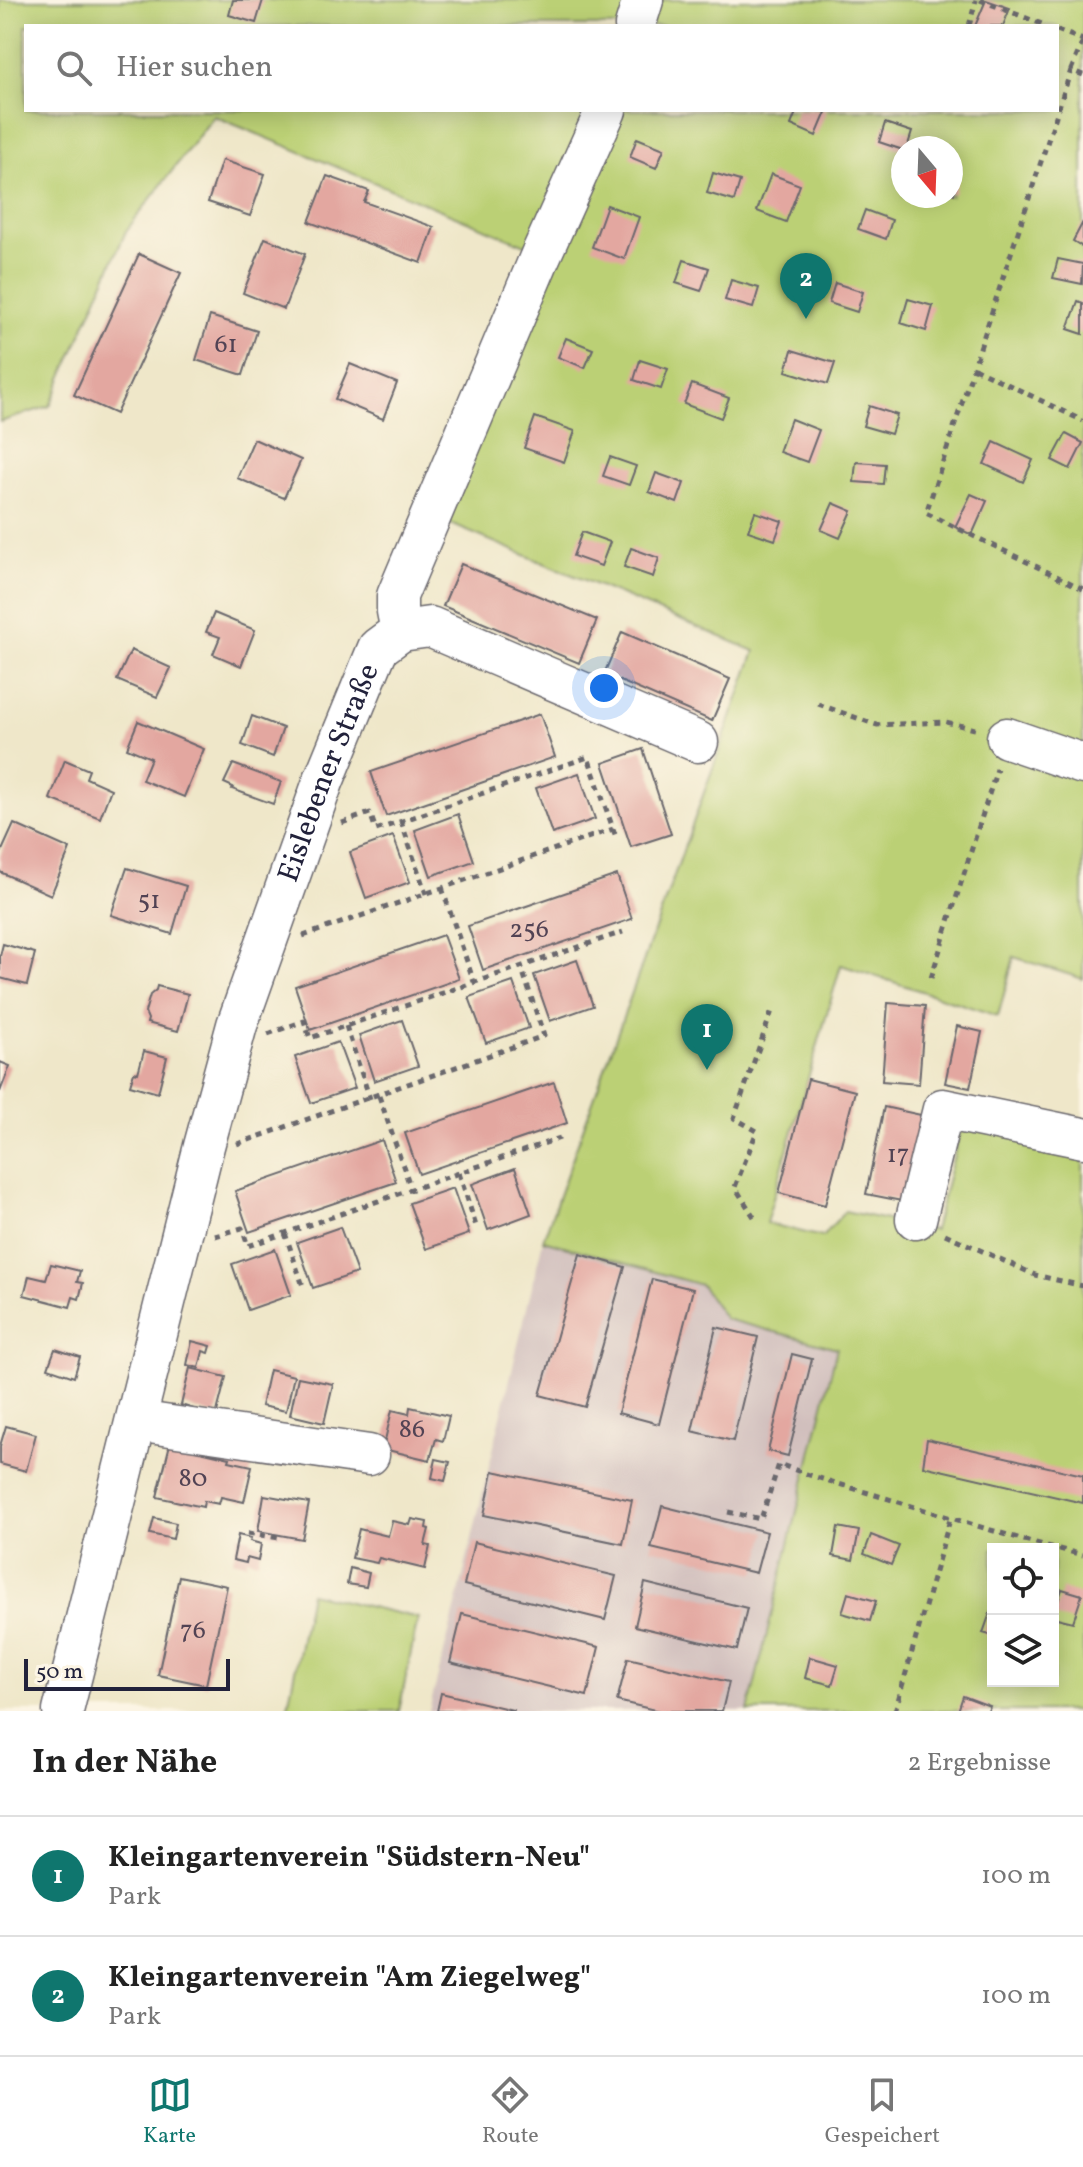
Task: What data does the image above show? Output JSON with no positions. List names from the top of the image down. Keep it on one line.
{"streets":{"street":["Eislebener Straße"]},"house_numbers":["61","51","256","17","86","80","76"],"scale_bar":"50 m","north":"bottom","page":{"search":"Hier suchen","pins":["2","1"],"scale":"50 m","heading":["In der Nähe","2 Ergebnisse"],"list":[{"mark":"1","name":"Kleingartenverein \"Südstern-Neu\"","note":"Park","value":"100 m"},{"mark":"2","name":"Kleingartenverein \"Am Ziegelweg\"","note":"Park","value":"100 m"}],"nav":["Karte","Route","Gespeichert"]}}
